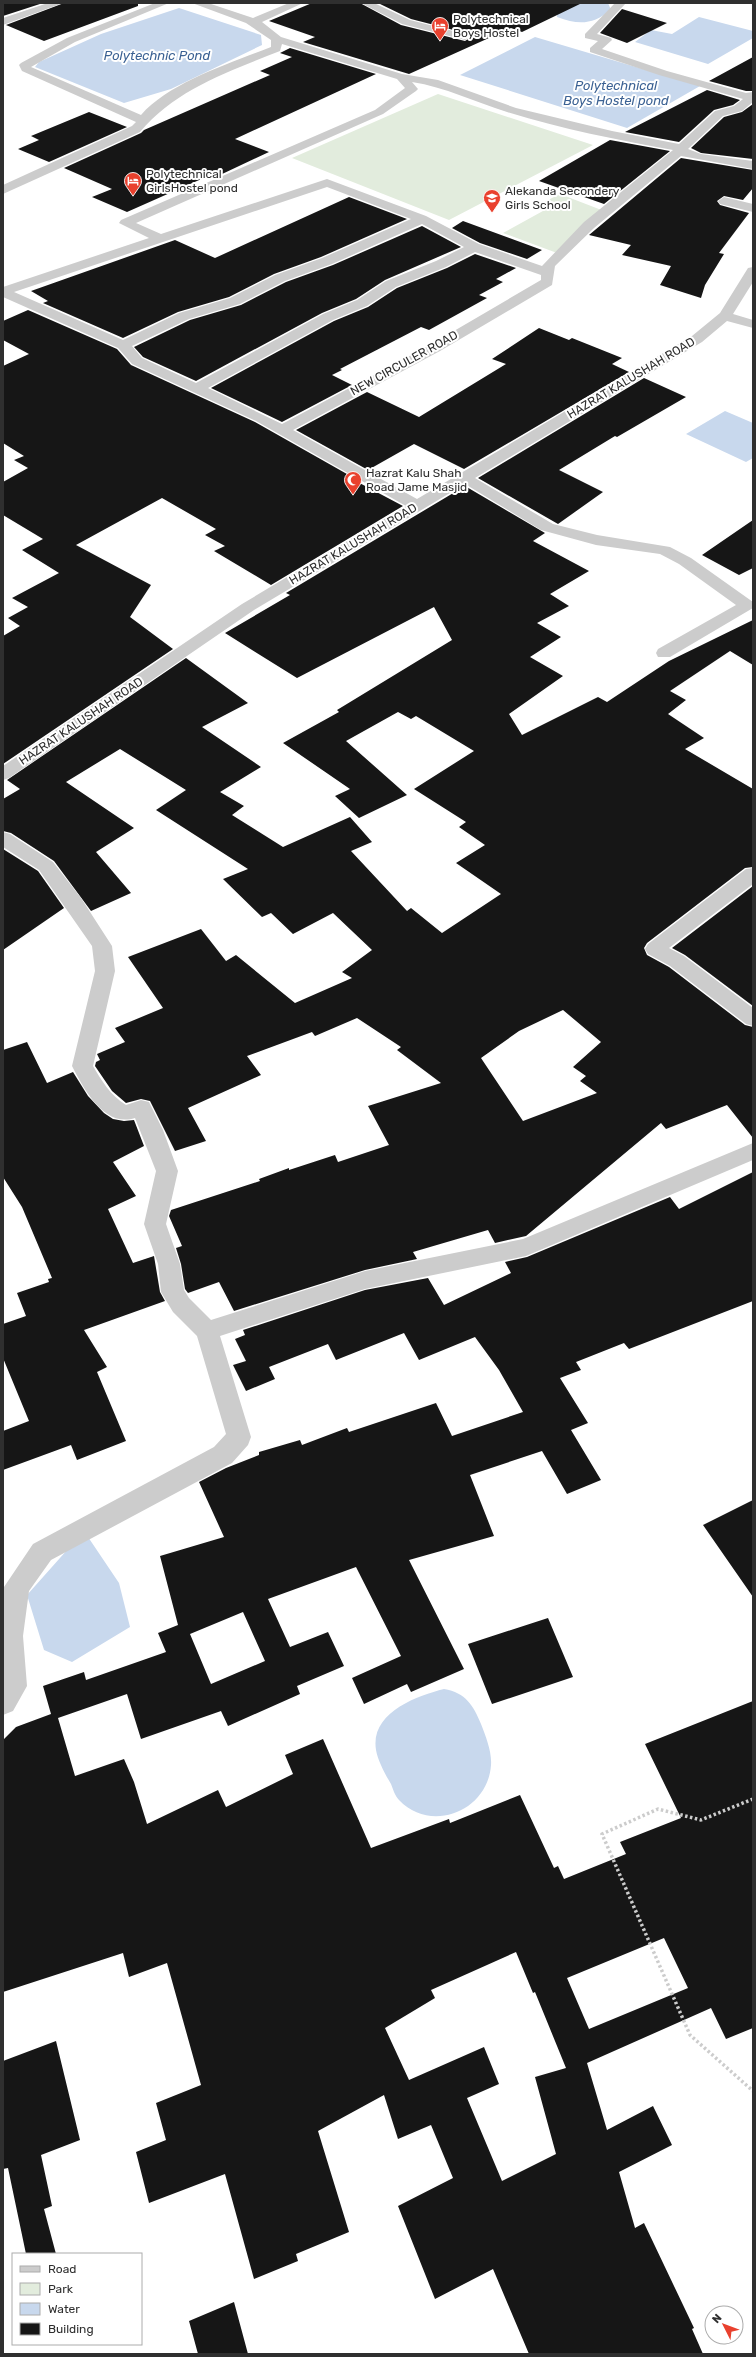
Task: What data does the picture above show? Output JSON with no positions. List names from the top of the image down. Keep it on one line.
{"streets":{"street":["NEW CIRCULER ROAD","HAZRAT KALUSHAH ROAD"]},"water":["Polytechnic Pond","Polytechnical Boys Hostel pond"],"places":{"hotel":["Polytechnical Boys Hostel","Polytechnical GirlsHostel pond"],"school or university":["Alekanda Secondery Girls School"],"mosque":["Hazrat Kalu Shah Road Jame Masjid"]},"legend":["Road","Park","Water","Building"],"north":"top left"}
